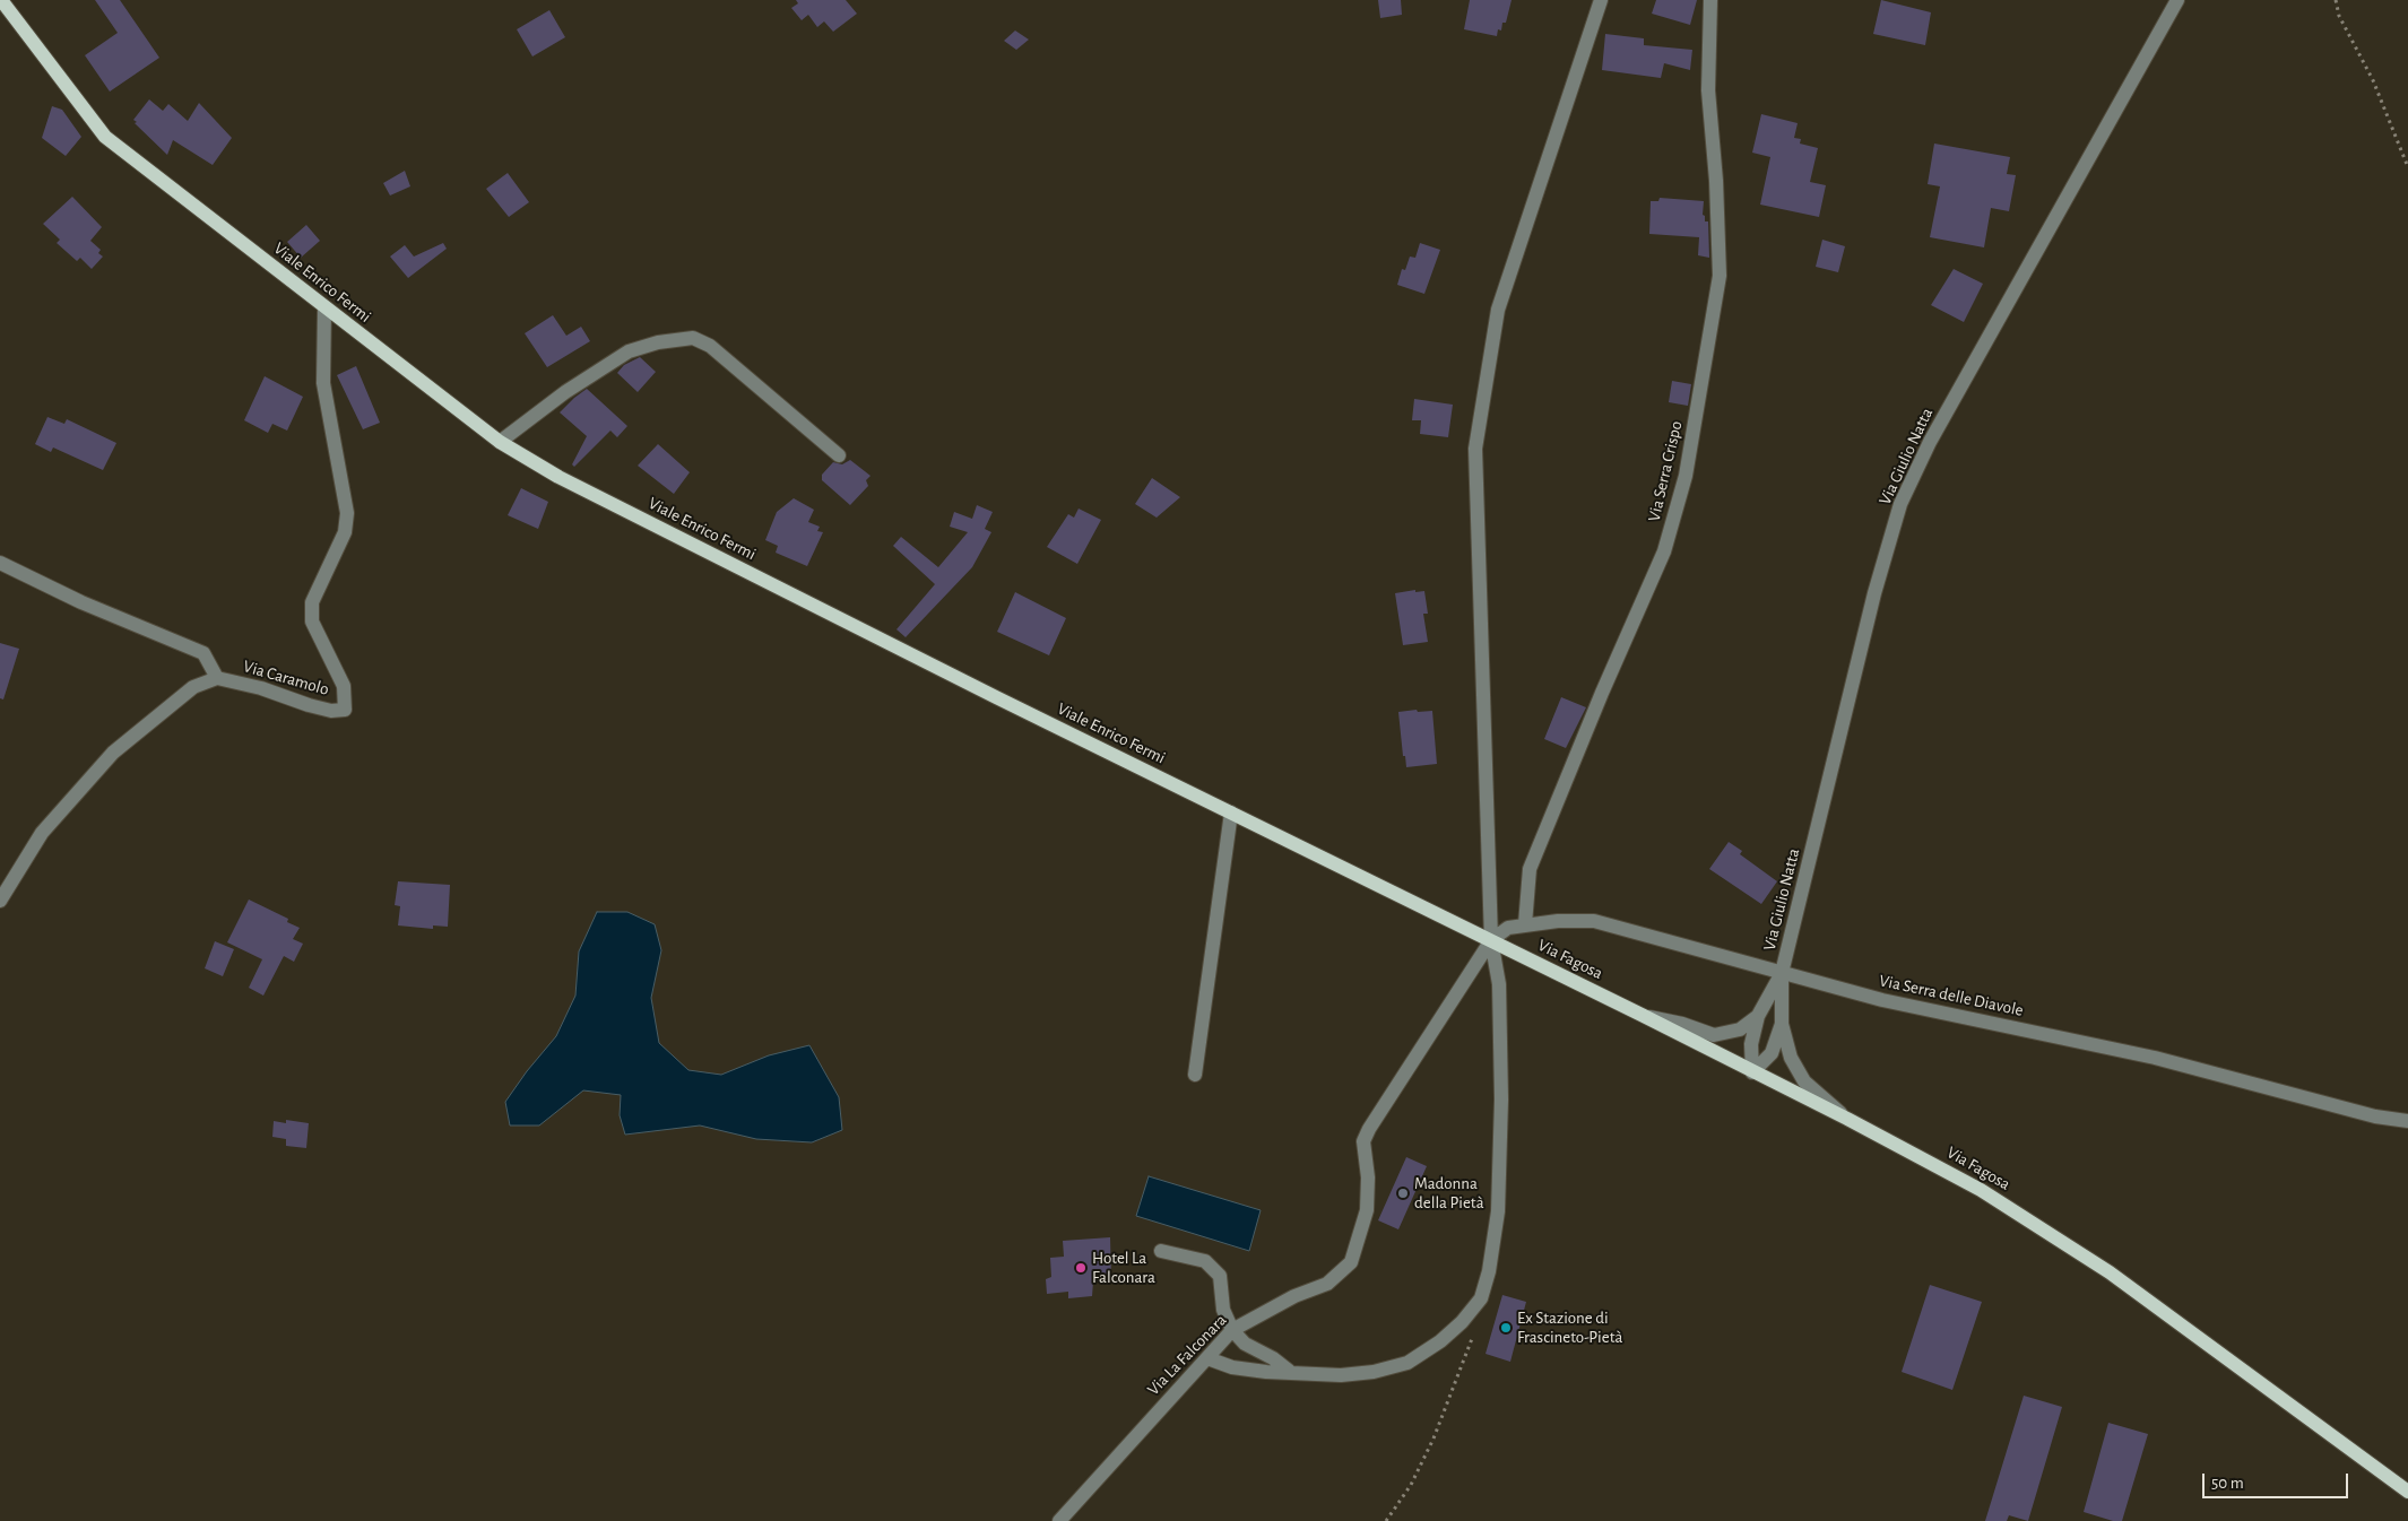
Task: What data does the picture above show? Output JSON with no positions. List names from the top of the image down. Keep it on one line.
{"streets":{"main road":["Viale Enrico Fermi","Via Fagosa"],"street":["Via Giulio Natta","Via Serra Crispo","Via Caramolo","Via Serra delle Diavole","Via La Falconara"]},"crossings":[["Viale Enrico Fermi","Via Caramolo"],["Viale Enrico Fermi","Via Fagosa"],["Viale Enrico Fermi","Via Serra delle Diavole"],["Viale Enrico Fermi","Via La Falconara"],["Via Giulio Natta","Via Serra delle Diavole"],["Via Serra Crispo","Via Serra delle Diavole"],["Via Fagosa","Via Serra delle Diavole"],["Via Fagosa","Via La Falconara"],["Via Serra delle Diavole","Via La Falconara"]],"places":["Madonna della Pietà","Hotel La Falconara","Ex Stazione di Frascineto-Pietà"],"scale_bar":"50 m"}
